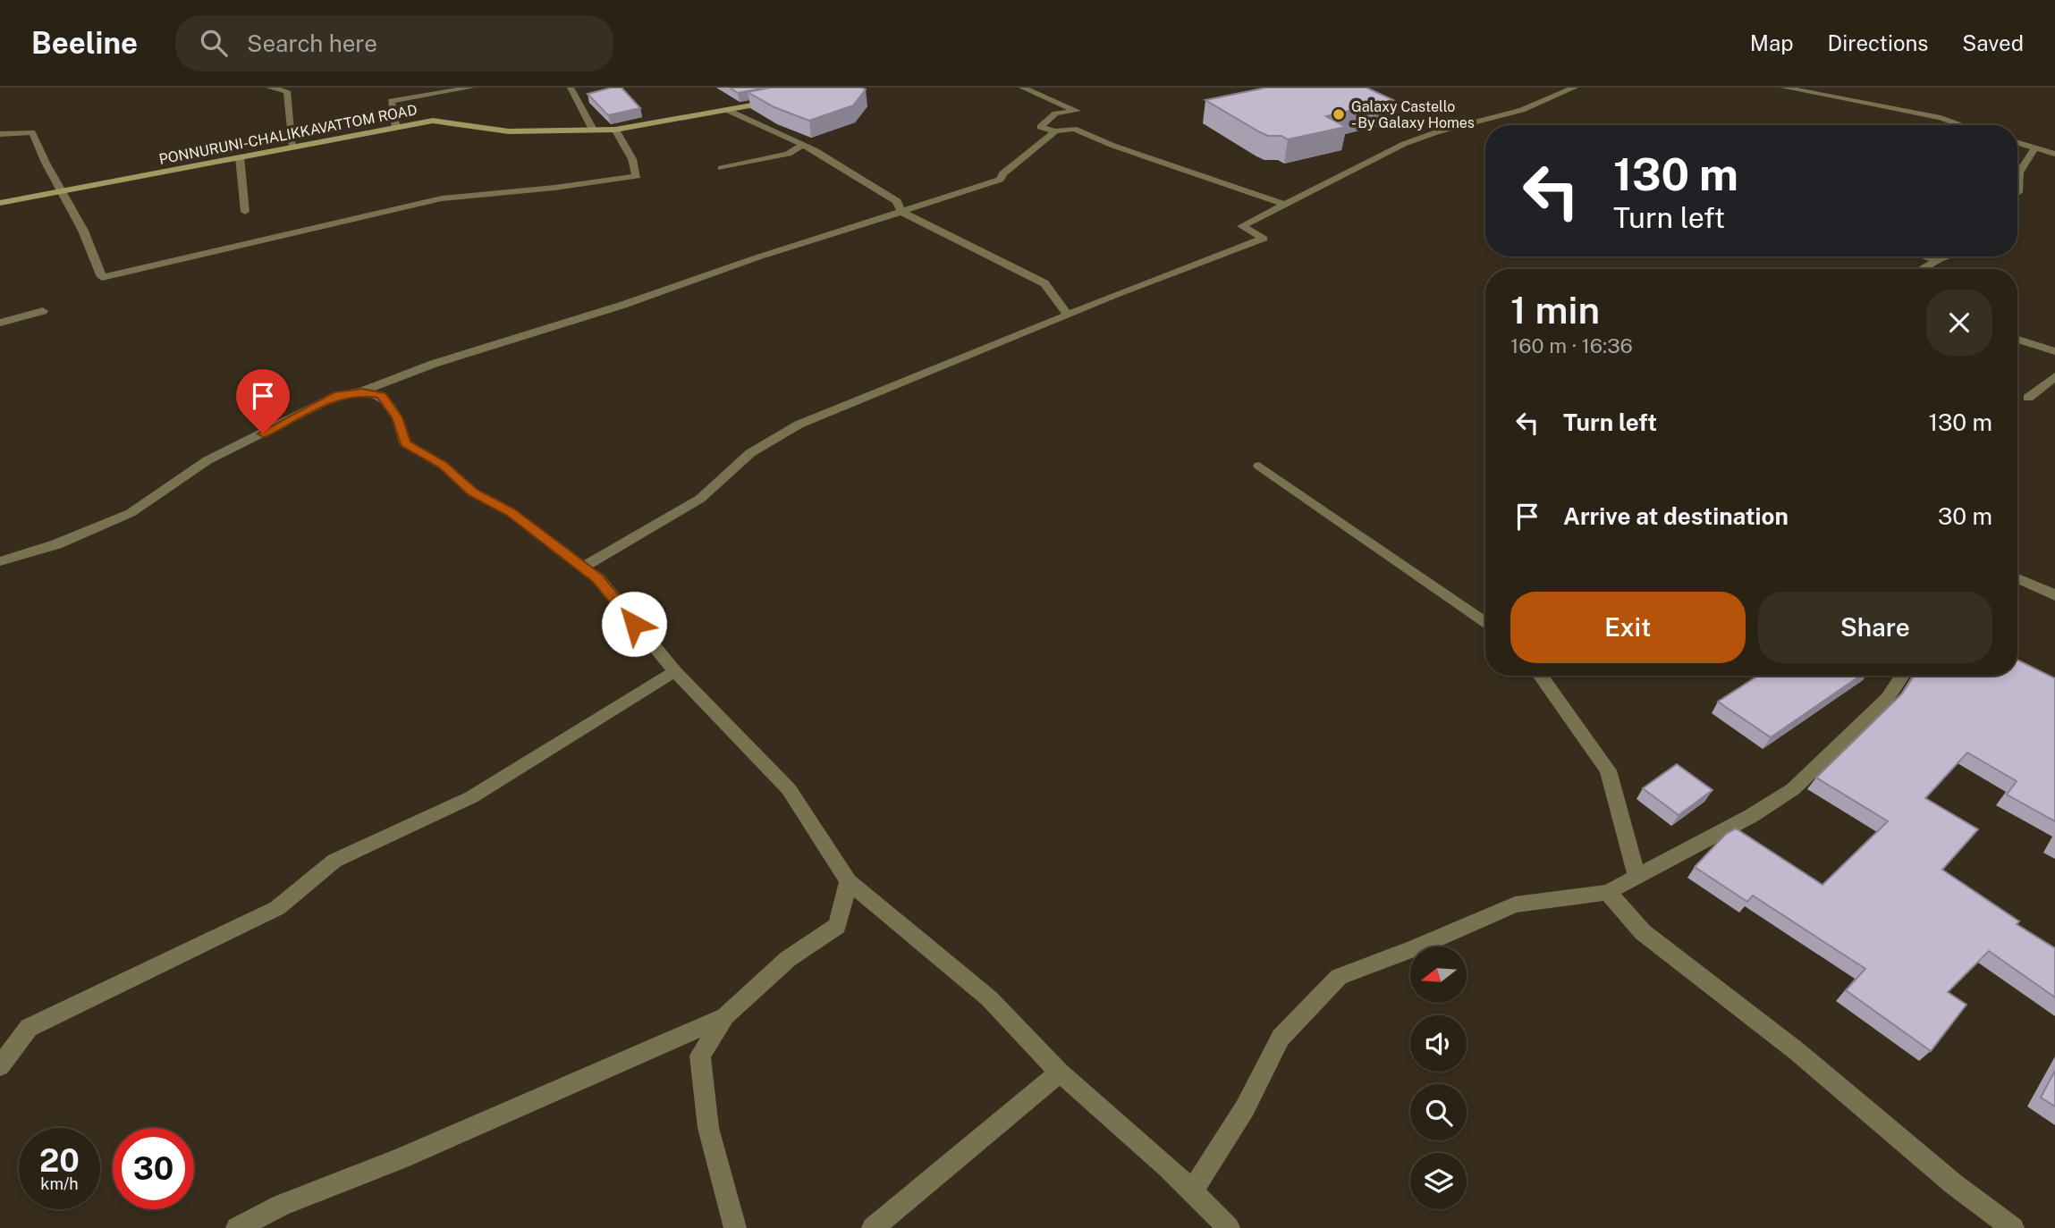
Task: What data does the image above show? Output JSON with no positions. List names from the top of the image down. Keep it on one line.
{"streets":{"street":["PONNURUNI-CHALIKKAVATTOM ROAD"]},"places":["Galaxy Castello - By Galaxy Homes"],"north":"left","page":{"header":"Beeline","search":"Search here","nav":["Map","Directions","Saved"],"turn":["130 m","Turn left"],"heading":["1 min","160 m · 16:36"],"list":[{"name":"Turn left","value":"130 m"},{"name":"Arrive at destination","value":"30 m"}],"buttons":["Exit","Share"],"speed":"20 km/h","limit":"30"}}
